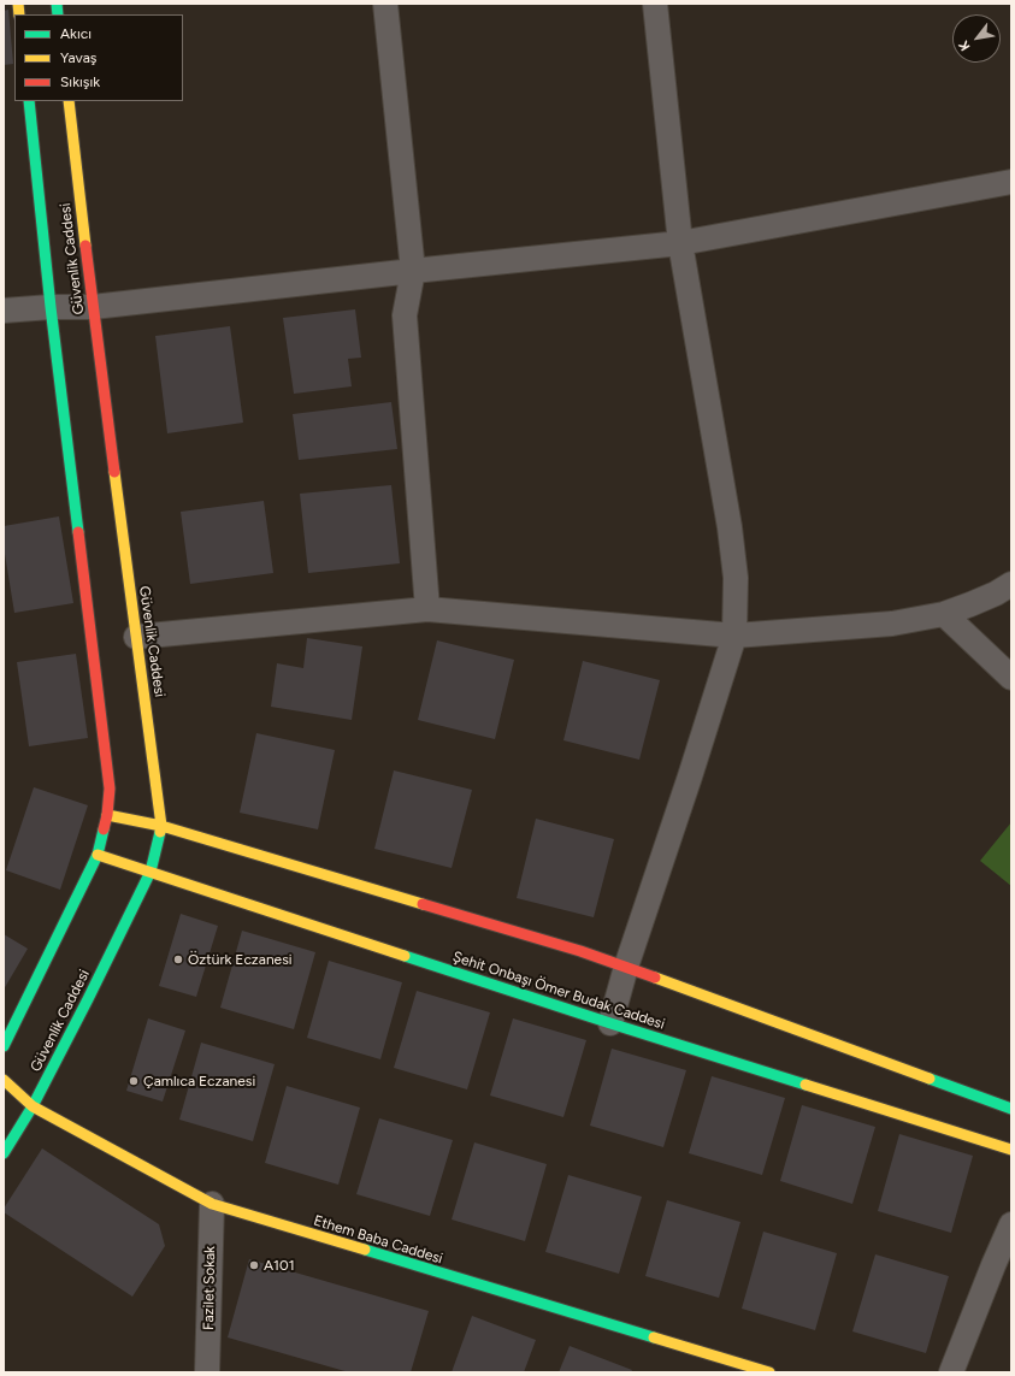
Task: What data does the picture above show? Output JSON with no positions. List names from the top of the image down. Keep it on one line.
{"streets":{"main road":["Güvenlik Caddesi","Şehit Onbaşı Ömer Budak Caddesi","Ethem Baba Caddesi"],"street":["Fazilet Sokak"]},"crossings":[["Güvenlik Caddesi","Şehit Onbaşı Ömer Budak Caddesi"],["Güvenlik Caddesi","Ethem Baba Caddesi"],["Ethem Baba Caddesi","Fazilet Sokak"]],"places":["Öztürk Eczanesi","Çamlıca Eczanesi","A101"],"legend":["Akıcı","Yavaş","Sıkışık"],"north":"bottom left"}
